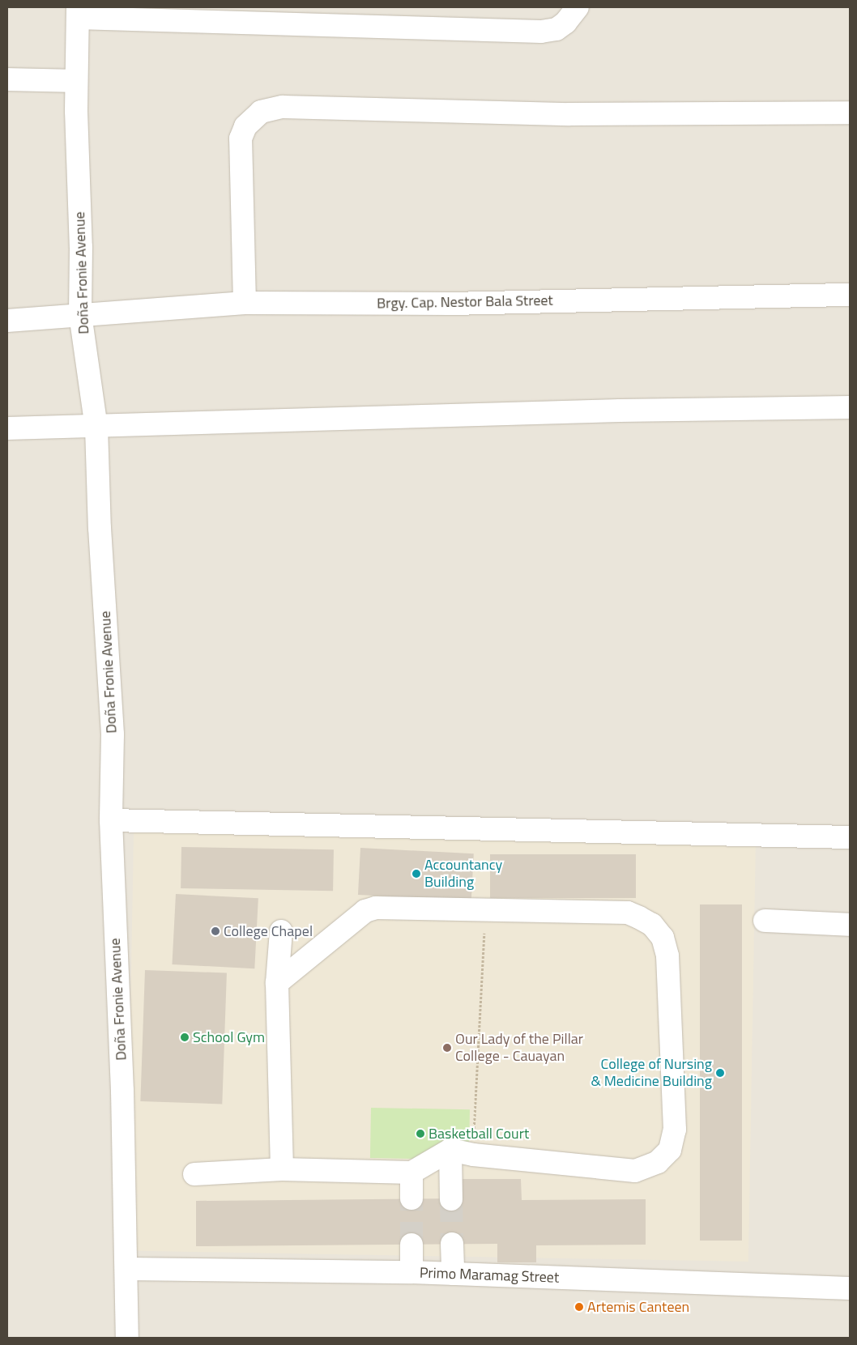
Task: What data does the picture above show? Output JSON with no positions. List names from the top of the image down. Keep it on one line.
{"streets":{"street":["Doña Fronie Avenue","Brgy. Cap. Nestor Bala Street","Primo Maramag Street"]},"crossings":[["Doña Fronie Avenue","Brgy. Cap. Nestor Bala Street"],["Doña Fronie Avenue","Primo Maramag Street"]],"places":["Accountancy Building","College Chapel","School Gym","Our Lady of the Pillar College - Cauayan","College of Nursing & Medicine Building","Basketball Court","Artemis Canteen"]}
